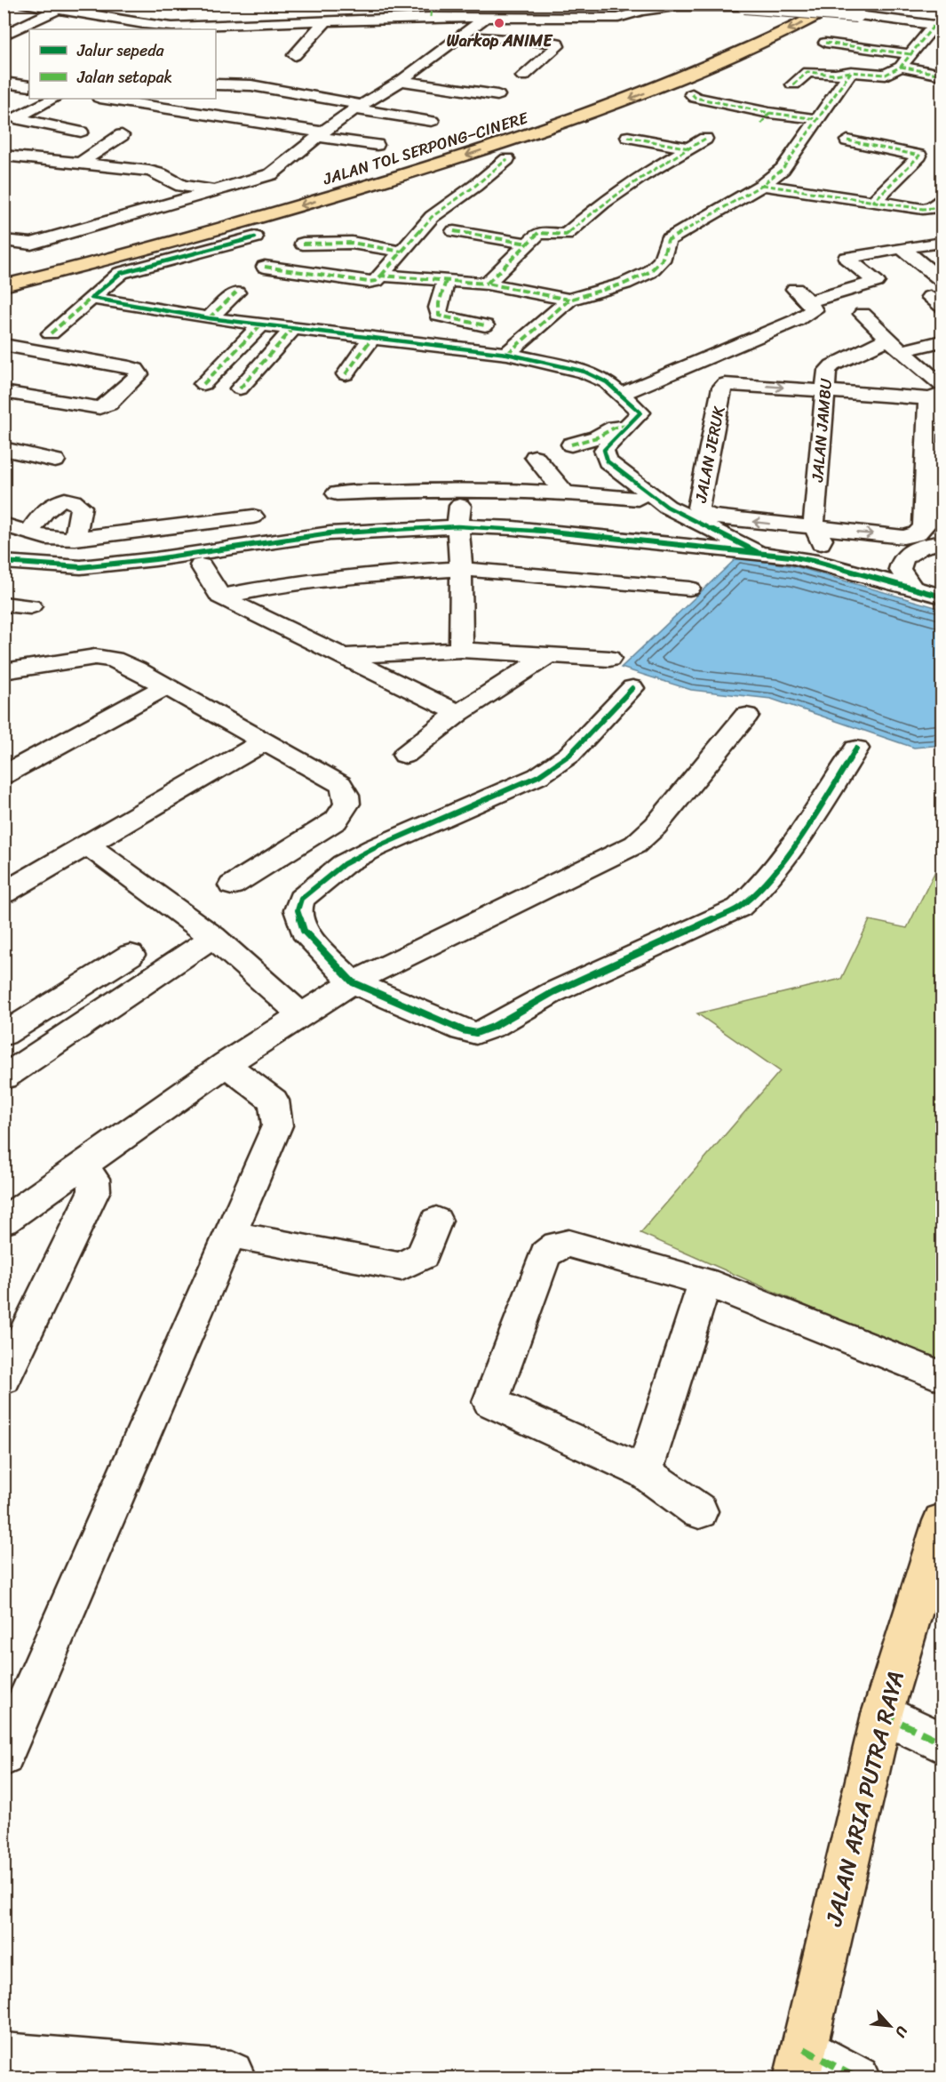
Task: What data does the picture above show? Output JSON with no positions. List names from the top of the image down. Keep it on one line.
{"streets":{"main road":["JALAN TOL SERPONG–CINERE","JALAN ARIA PUTRA RAYA"],"street":["JALAN JAMBU","JALAN JERUK"]},"crossings":[["JALAN JAMBU","JALAN JERUK"]],"one_way":["JALAN TOL SERPONG–CINERE"],"places":["Warkop ANIME"],"legend":["Jalur sepeda","Jalan setapak"],"north":"bottom right"}
